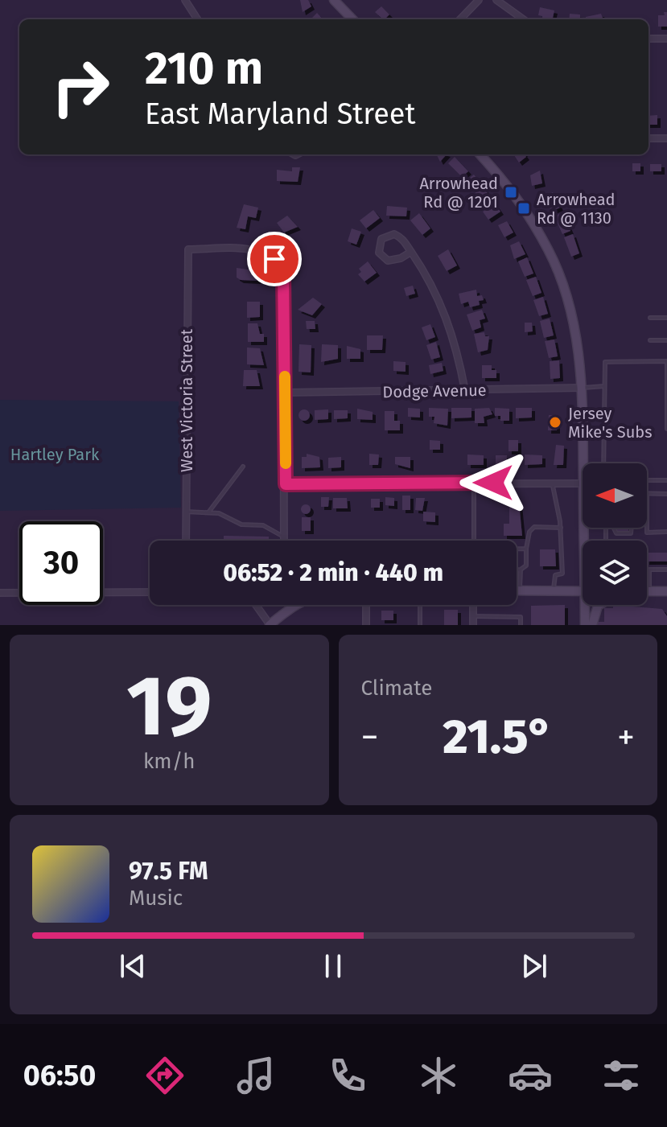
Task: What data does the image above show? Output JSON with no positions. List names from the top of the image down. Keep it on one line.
{"streets":{"street":["Dodge Avenue","West Victoria Street"]},"crossings":[["Dodge Avenue","West Victoria Street"]],"parks":["Hartley Park"],"places":{"transit":["Arrowhead Rd @ 1201","Arrowhead Rd @ 1130"],"other":["Jersey Mike's Subs"]},"north":"left","page":{"turn":["210 m","East Maryland Street"],"limit":"30","trip":"06:52 · 2 min · 440 m","tile":[["19","km/h"],"Climate"],"heat":["−","21.5°","+"],"song":["97.5 FM","Music"],"tabs":"06:50"}}
